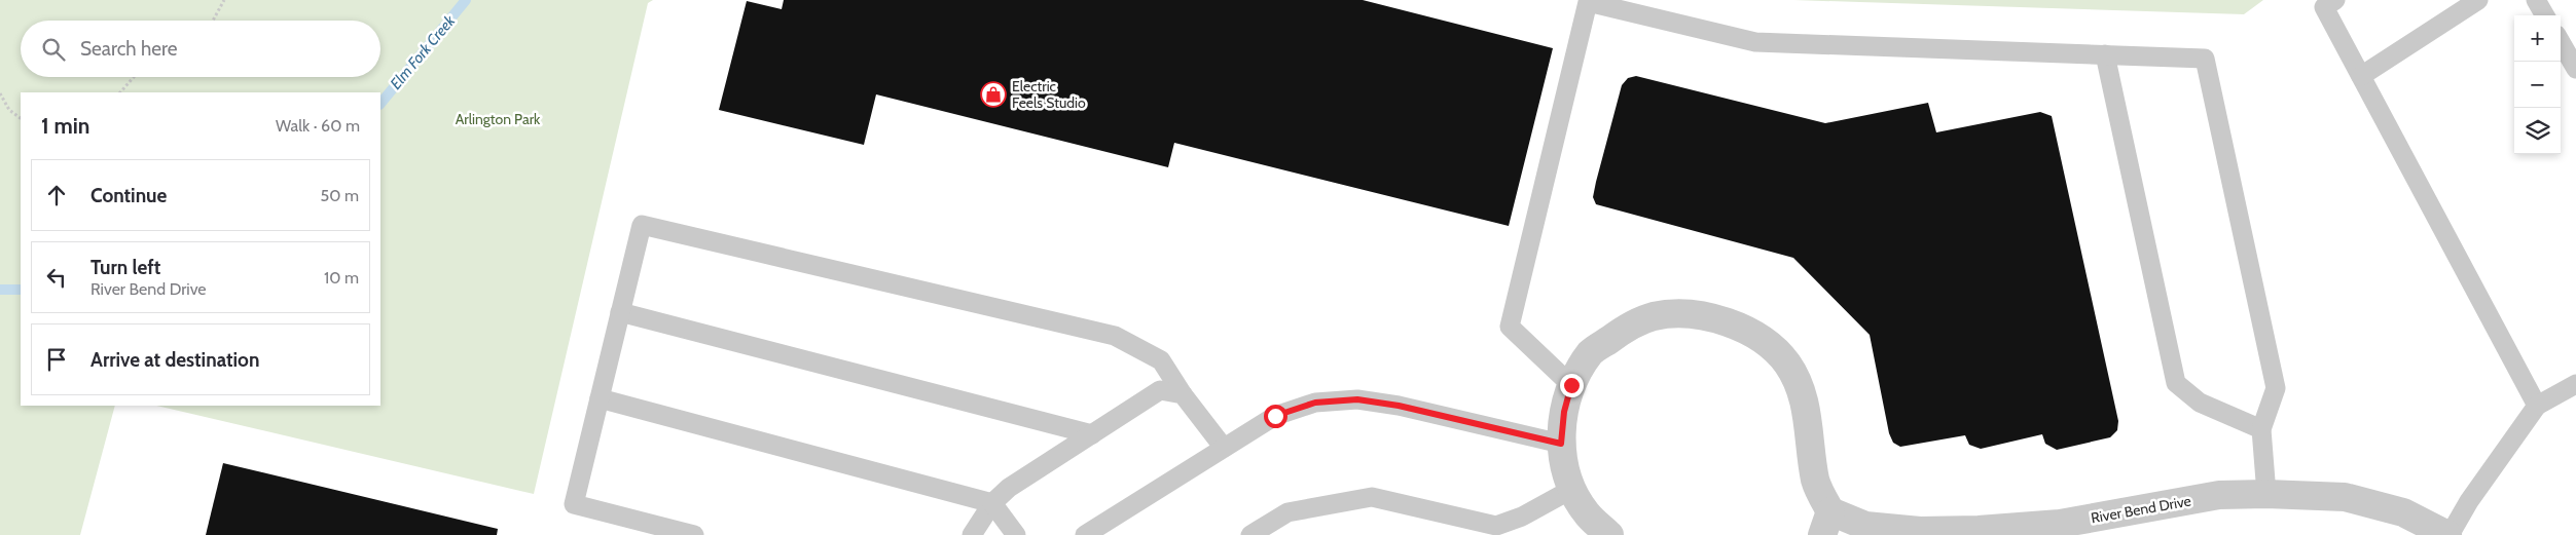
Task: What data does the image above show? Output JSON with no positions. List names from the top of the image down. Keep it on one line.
{"streets":{"street":["River Bend Drive"]},"water":["Elm Fork Creek"],"parks":["Arlington Park"],"places":{"shop":["Electric Feels Studio"]},"page":{"map_buttons":["+","−"],"search":"Search here","heading":["1 min","Walk · 60 m"],"list":[["Continue","50 m"],["Turn left","River Bend Drive","10 m"],"Arrive at destination"]}}
